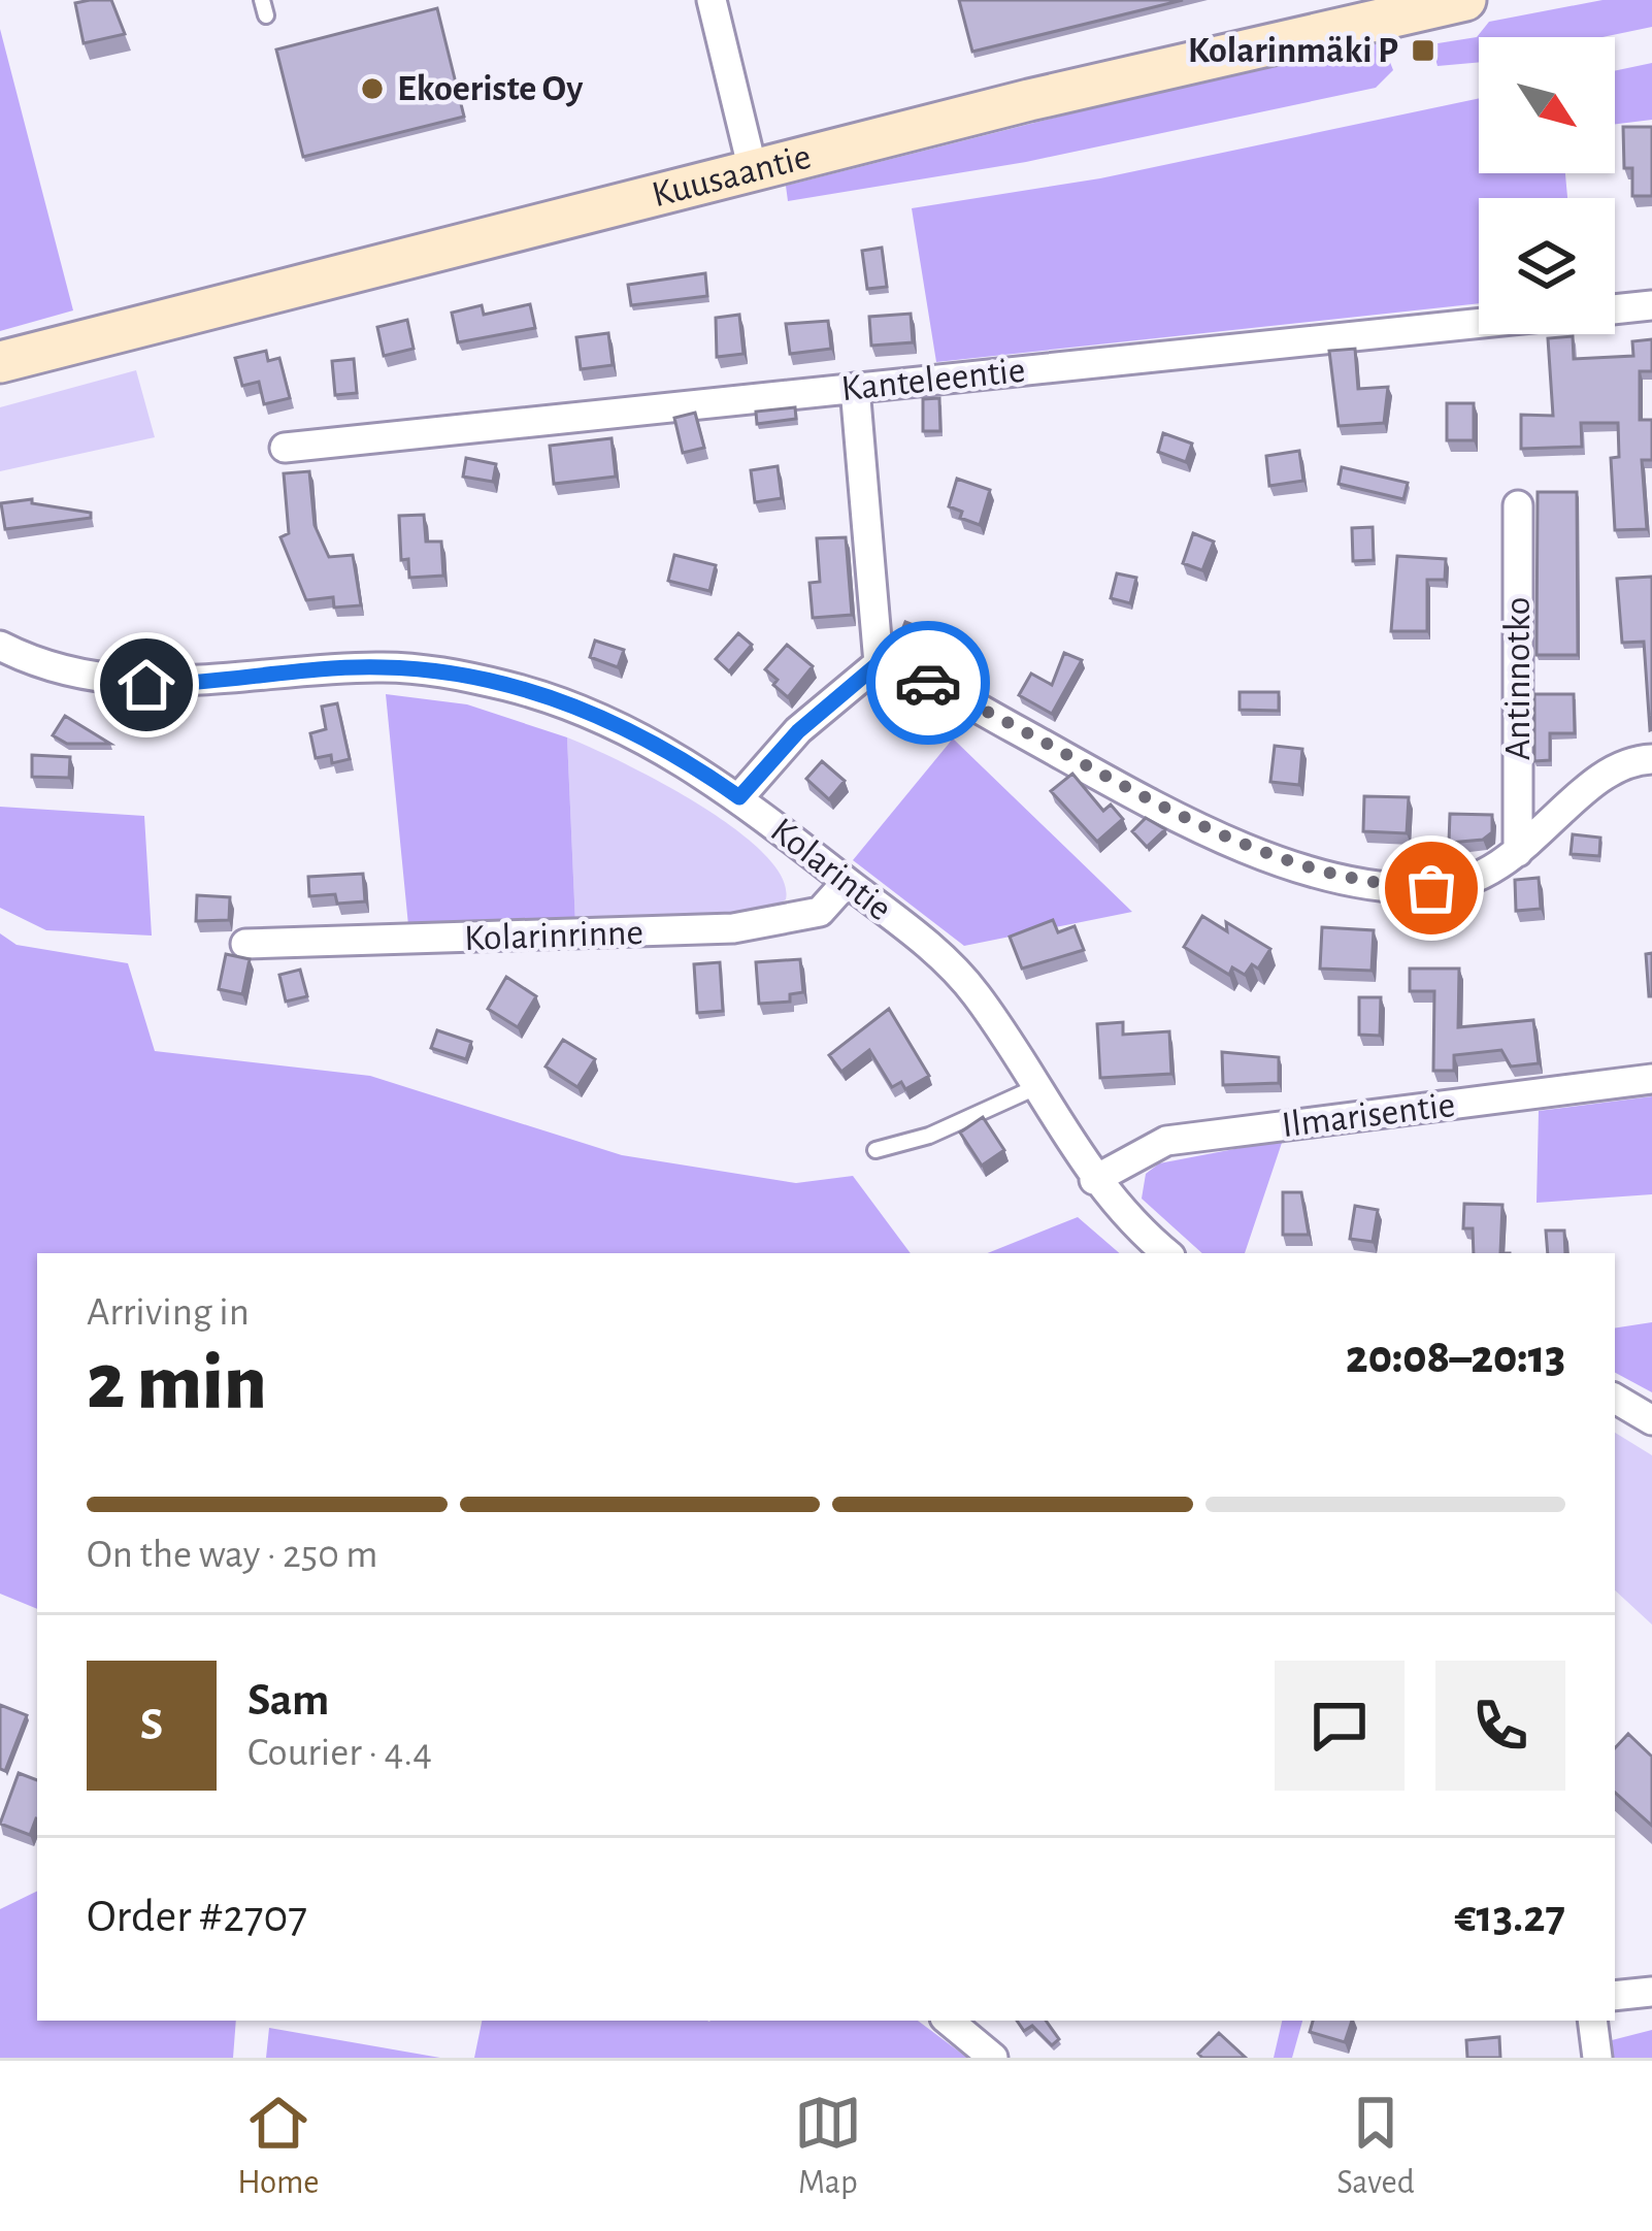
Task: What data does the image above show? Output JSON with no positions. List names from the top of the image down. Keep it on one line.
{"streets":{"main road":["Kuusaantie"],"street":["Kanteleentie","Antinnotko","Kolarintie","Kolarinrinne","Ilmarisentie"]},"crossings":[["Kolarintie","Kolarinrinne"],["Kolarintie","Ilmarisentie"]],"places":{"transit":["Kolarinmäki P"],"other":["Ekoeriste Oy"]},"north":"bottom right","page":{"heading":["2 min","Arriving in","20:08–20:13"],"panel":["Sam","Courier · 4.4","Order #2707","€13.27"],"bar":"On the way · 250 m","round":"S","tabs":["Home","Map","Saved"]}}
